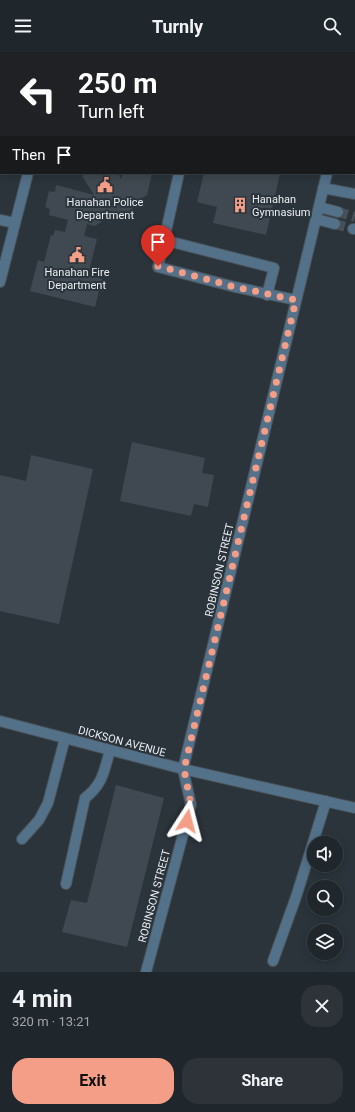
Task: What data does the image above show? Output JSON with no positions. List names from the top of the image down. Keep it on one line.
{"streets":{"street":["ROBINSON STREET","DICKSON AVENUE"]},"crossings":[["ROBINSON STREET","DICKSON AVENUE"]],"places":{"public building":["Hanahan Police Department","Hanahan Fire Department"],"building":["Hanahan Gymnasium"]},"page":{"header":"Turnly","turn":["250 m","Turn left"],"then":"Then","heading":["4 min","320 m · 13:21"],"buttons":["Exit","Share"]}}
